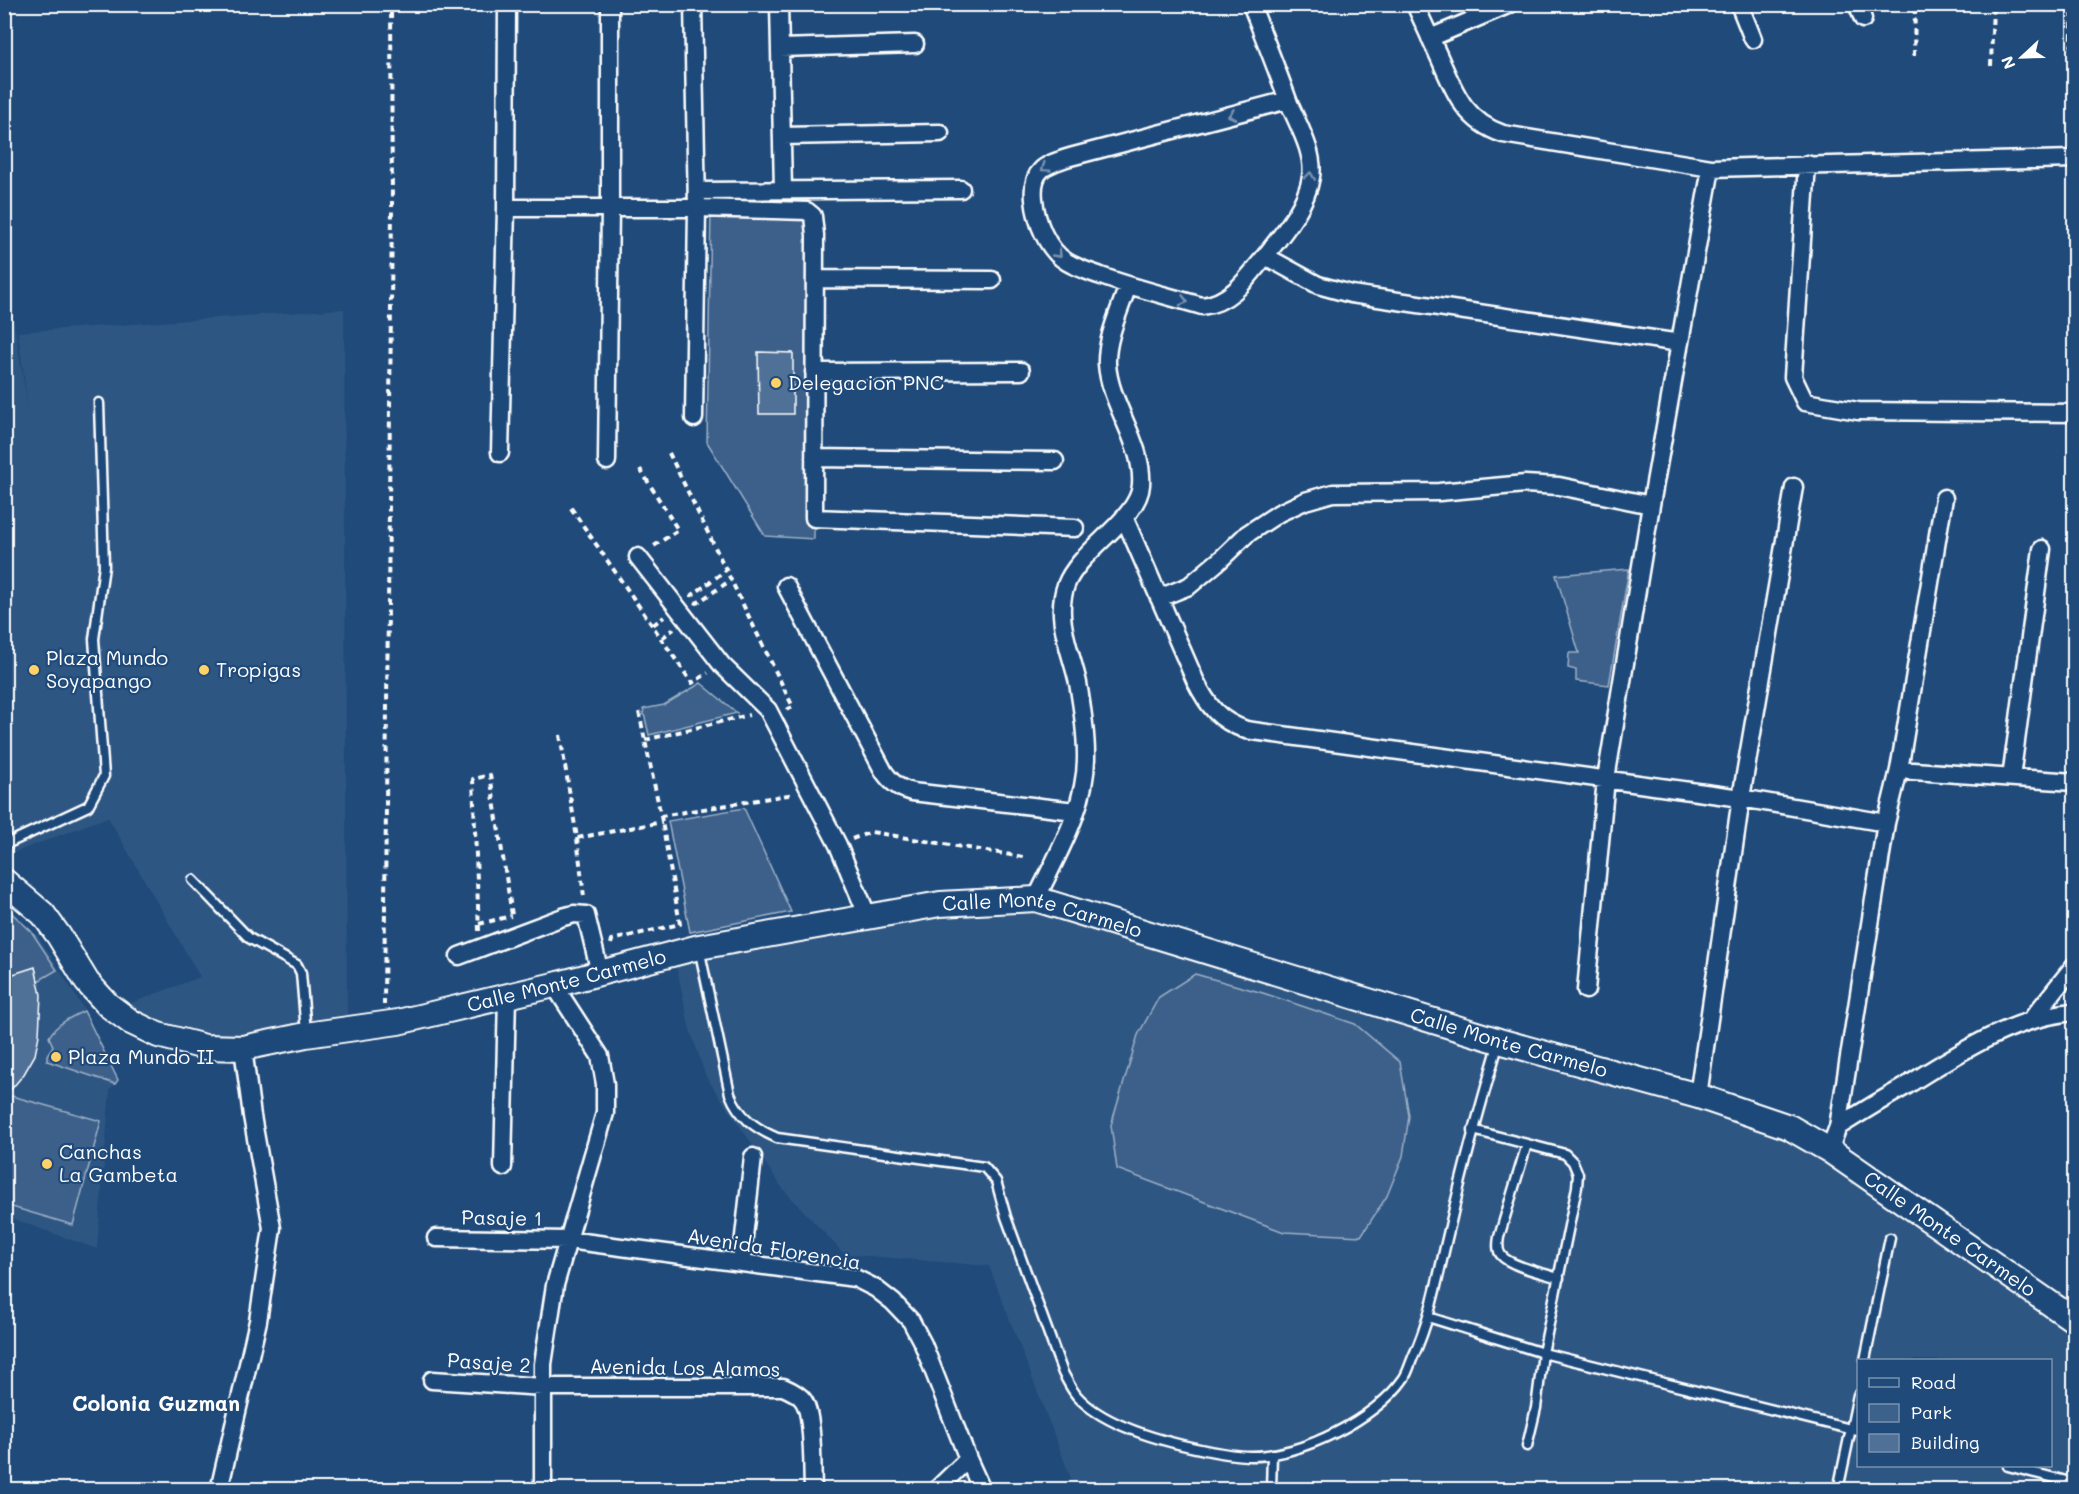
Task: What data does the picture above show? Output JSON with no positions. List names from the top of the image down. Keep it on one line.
{"streets":{"street":["Calle Monte Carmelo","Pasaje 1","Avenida Florencia","Pasaje 2","Avenida Los Alamos"]},"crossings":[["Pasaje 1","Avenida Florencia"],["Pasaje 2","Avenida Los Alamos"]],"districts":["Colonia Guzman"],"places":["Delegacion PNC","Plaza Mundo Soyapango","Tropigas","Plaza Mundo II","Canchas La Gambeta"],"legend":["Road","Park","Building"],"north":"left"}
